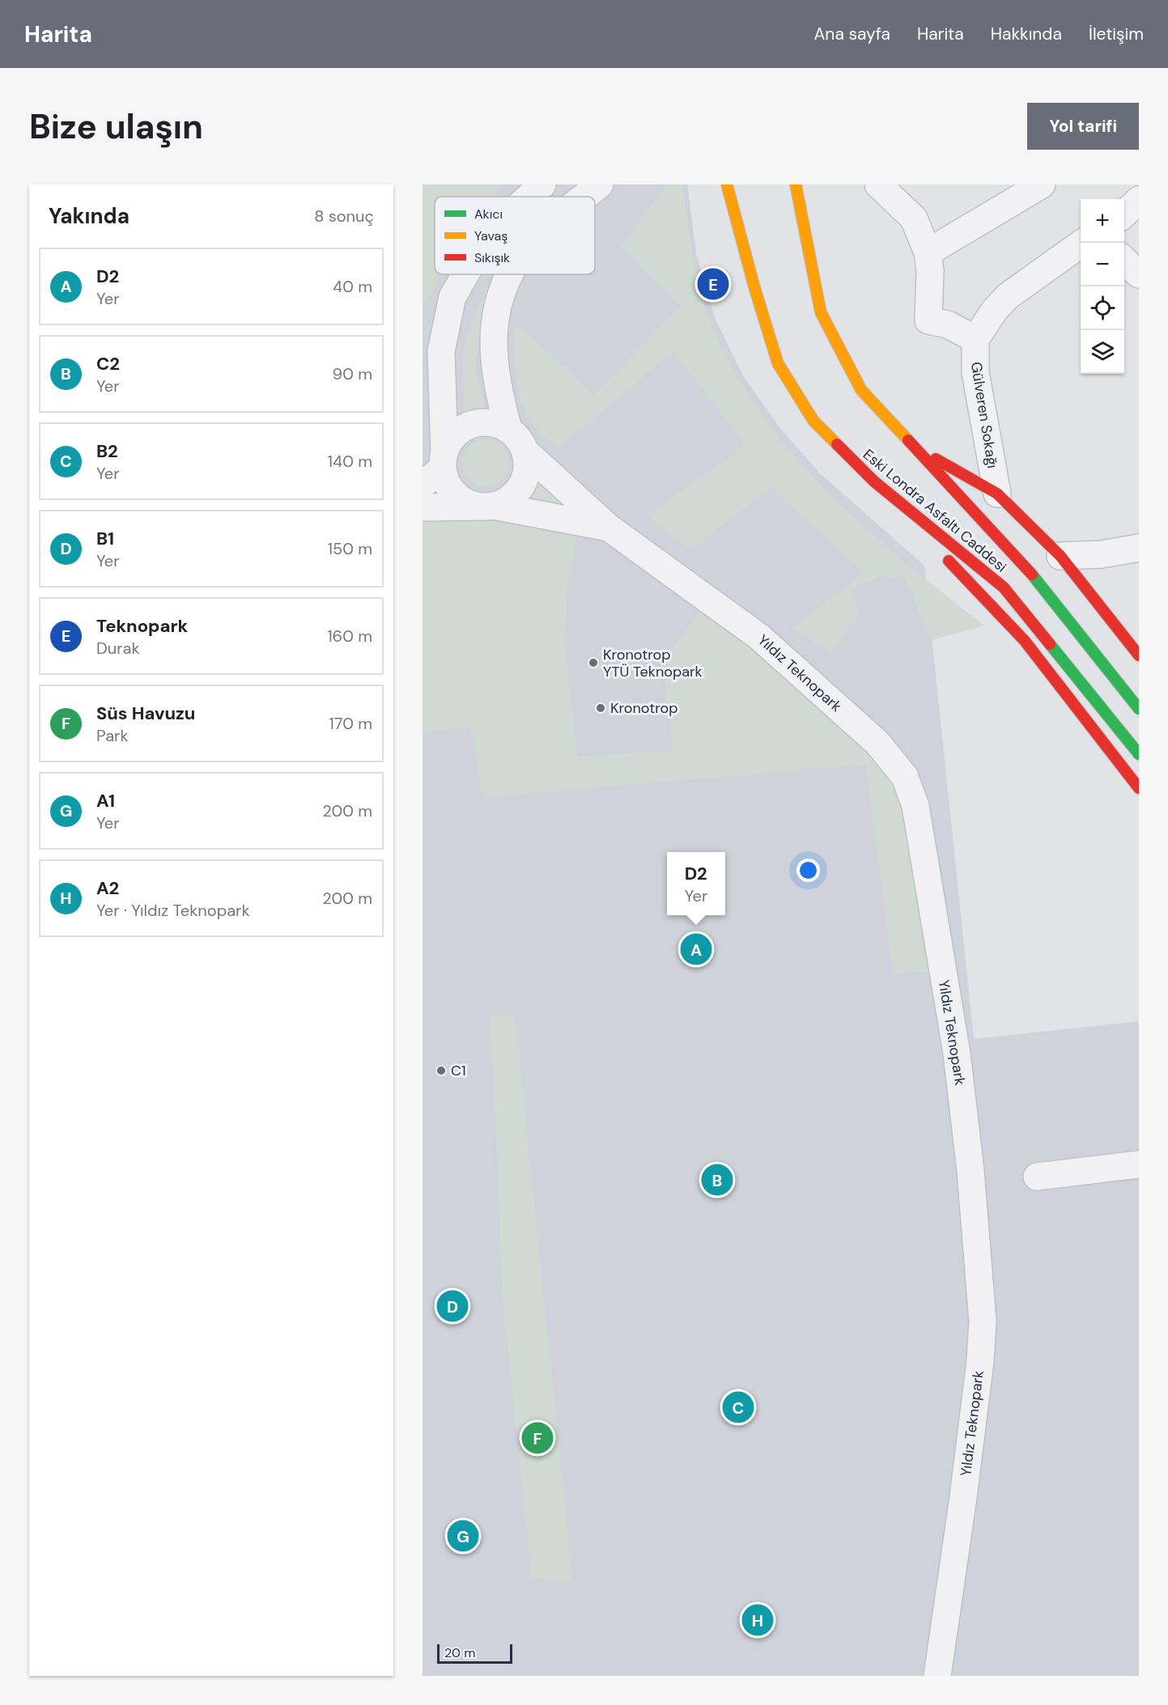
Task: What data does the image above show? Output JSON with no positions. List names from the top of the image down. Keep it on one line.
{"streets":{"main road":["Eski Londra Asfaltı Caddesi"],"street":["Gülveren Sokağı","Yıldız Teknopark"]},"places":["Kronotrop YTÜ Teknopark","Kronotrop","C1"],"legend":["Akıcı","Yavaş","Sıkışık"],"scale_bar":"20 m","page":{"header":"Harita","nav":["Ana sayfa","Harita","Hakkında","İletişim"],"buttons":"Yol tarifi","title":"Bize ulaşın","heading":["Yakında","8 sonuç"],"map_buttons":["+","−"],"list":[{"mark":"A","name":"D2","note":"Yer","value":"40 m"},{"mark":"B","name":"C2","note":"Yer","value":"90 m"},{"mark":"C","name":"B2","note":"Yer","value":"140 m"},{"mark":"D","name":"B1","note":"Yer","value":"150 m"},{"mark":"E","name":"Teknopark","note":"Durak","value":"160 m"},{"mark":"F","name":"Süs Havuzu","note":"Park","value":"170 m"},{"mark":"G","name":"A1","note":"Yer","value":"200 m"},{"mark":"H","name":"A2","note":"Yer · Yıldız Teknopark","value":"200 m"}],"pins":["E","A","B","D","C","F","G","H"],"popup":["D2","Yer"],"scale":"20 m"}}
